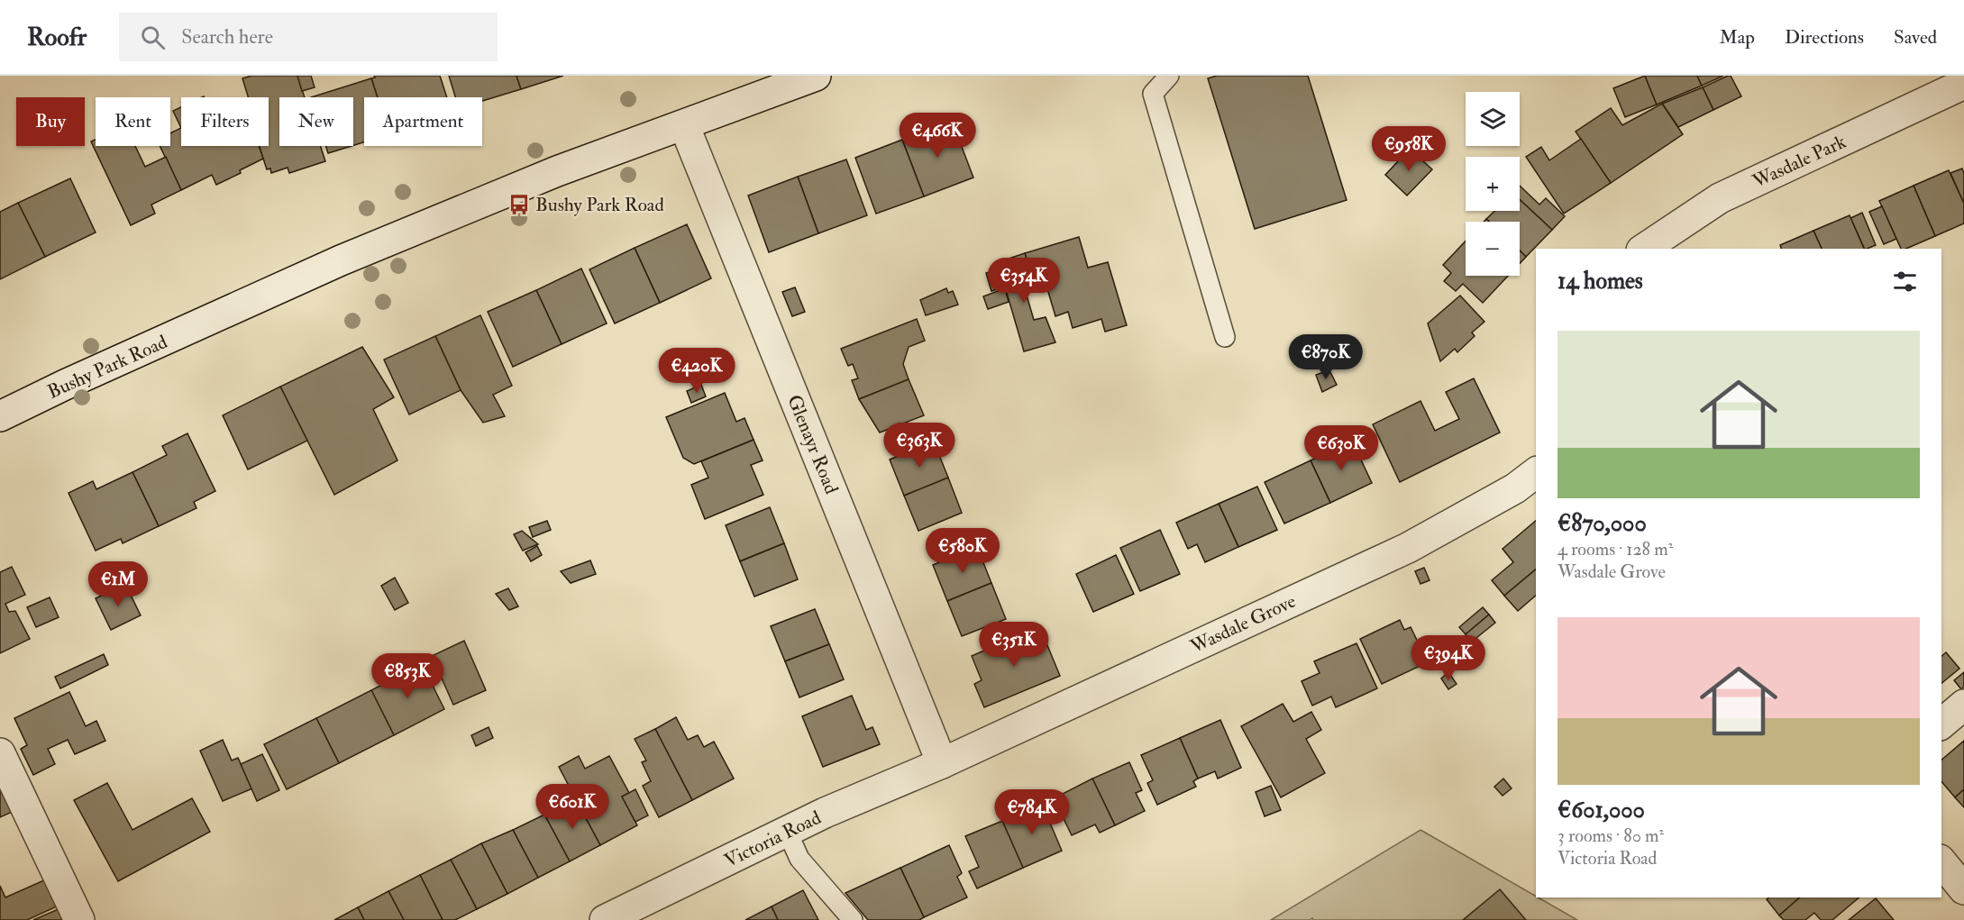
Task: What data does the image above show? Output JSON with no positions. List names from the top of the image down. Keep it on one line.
{"streets":{"street":["Wasdale Park","Bushy Park Road","Glenayr Road","Wasdale Grove","Victoria Road"]},"crossings":[["Bushy Park Road","Glenayr Road"],["Glenayr Road","Wasdale Grove"],["Glenayr Road","Victoria Road"],["Wasdale Grove","Victoria Road"]],"places":{"bus stop":["Bushy Park Road"]},"page":{"header":"Roofr","search":"Search here","nav":["Map","Directions","Saved"],"map_buttons":["+","−"],"chip":["Buy","Rent","Filters","New","Apartment"],"price":["€466K","€958K","€354K","€870K","€420K","€363K","€630K","€580K","€1M","€351K","€394K","€853K","€601K","€784K"],"heading":"14 homes","list":[{"name":"€870,000","note":"4 rooms · 128 m² · Wasdale Grove"},{"name":"€601,000","note":"3 rooms · 80 m² · Victoria Road"}]}}
